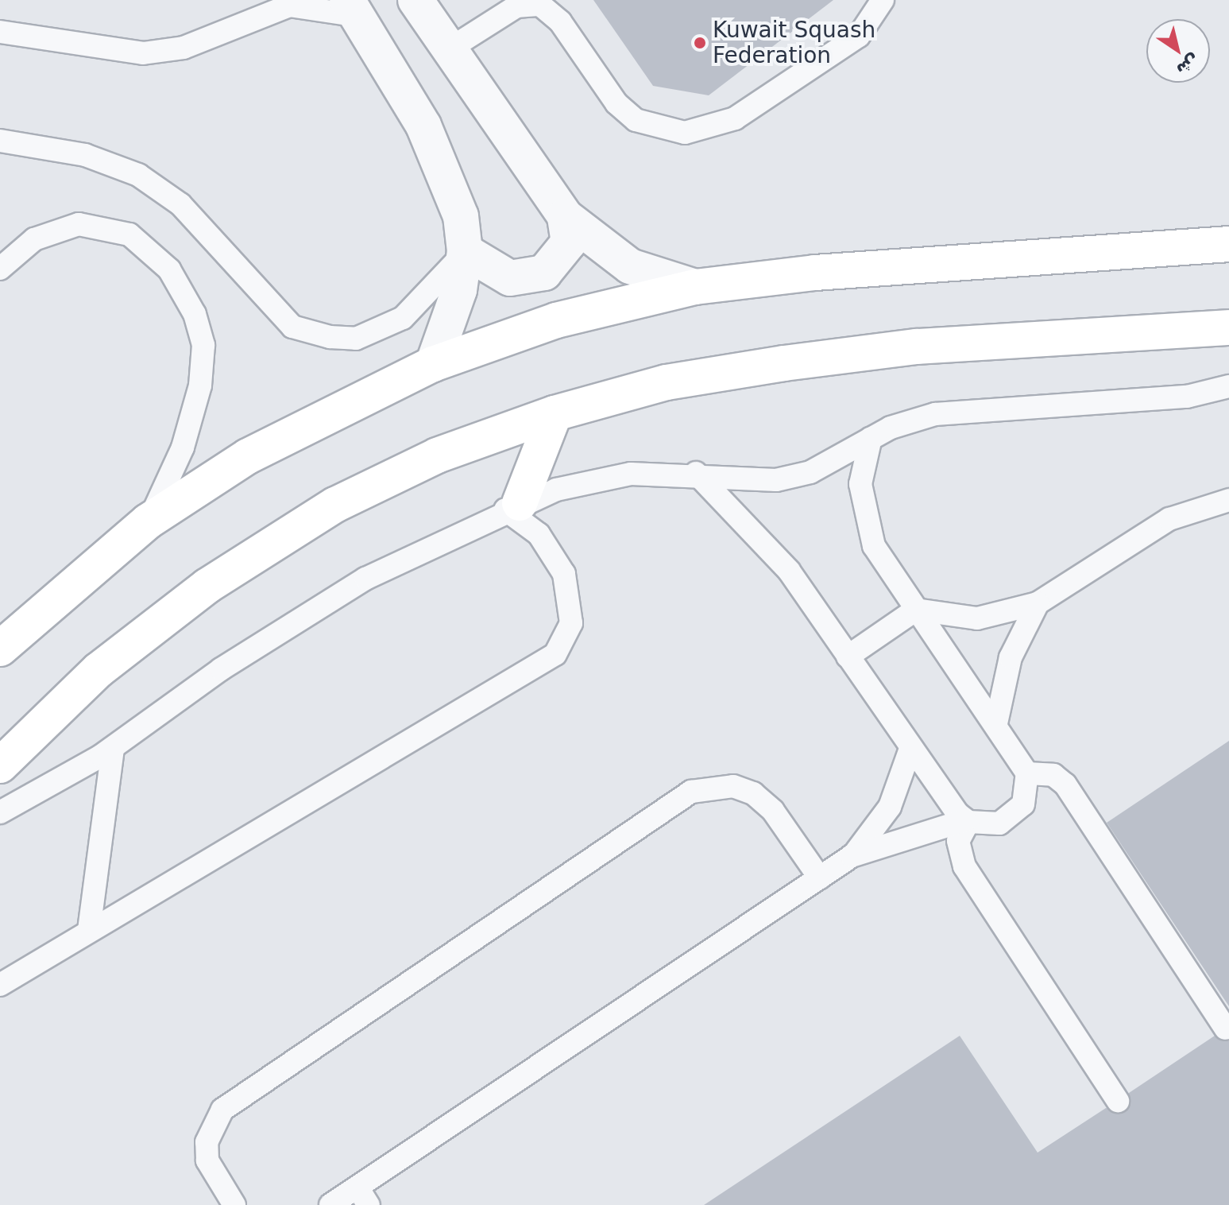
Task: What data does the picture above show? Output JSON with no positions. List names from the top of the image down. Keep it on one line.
{"places":["Kuwait Squash Federation"],"north":"bottom right"}
